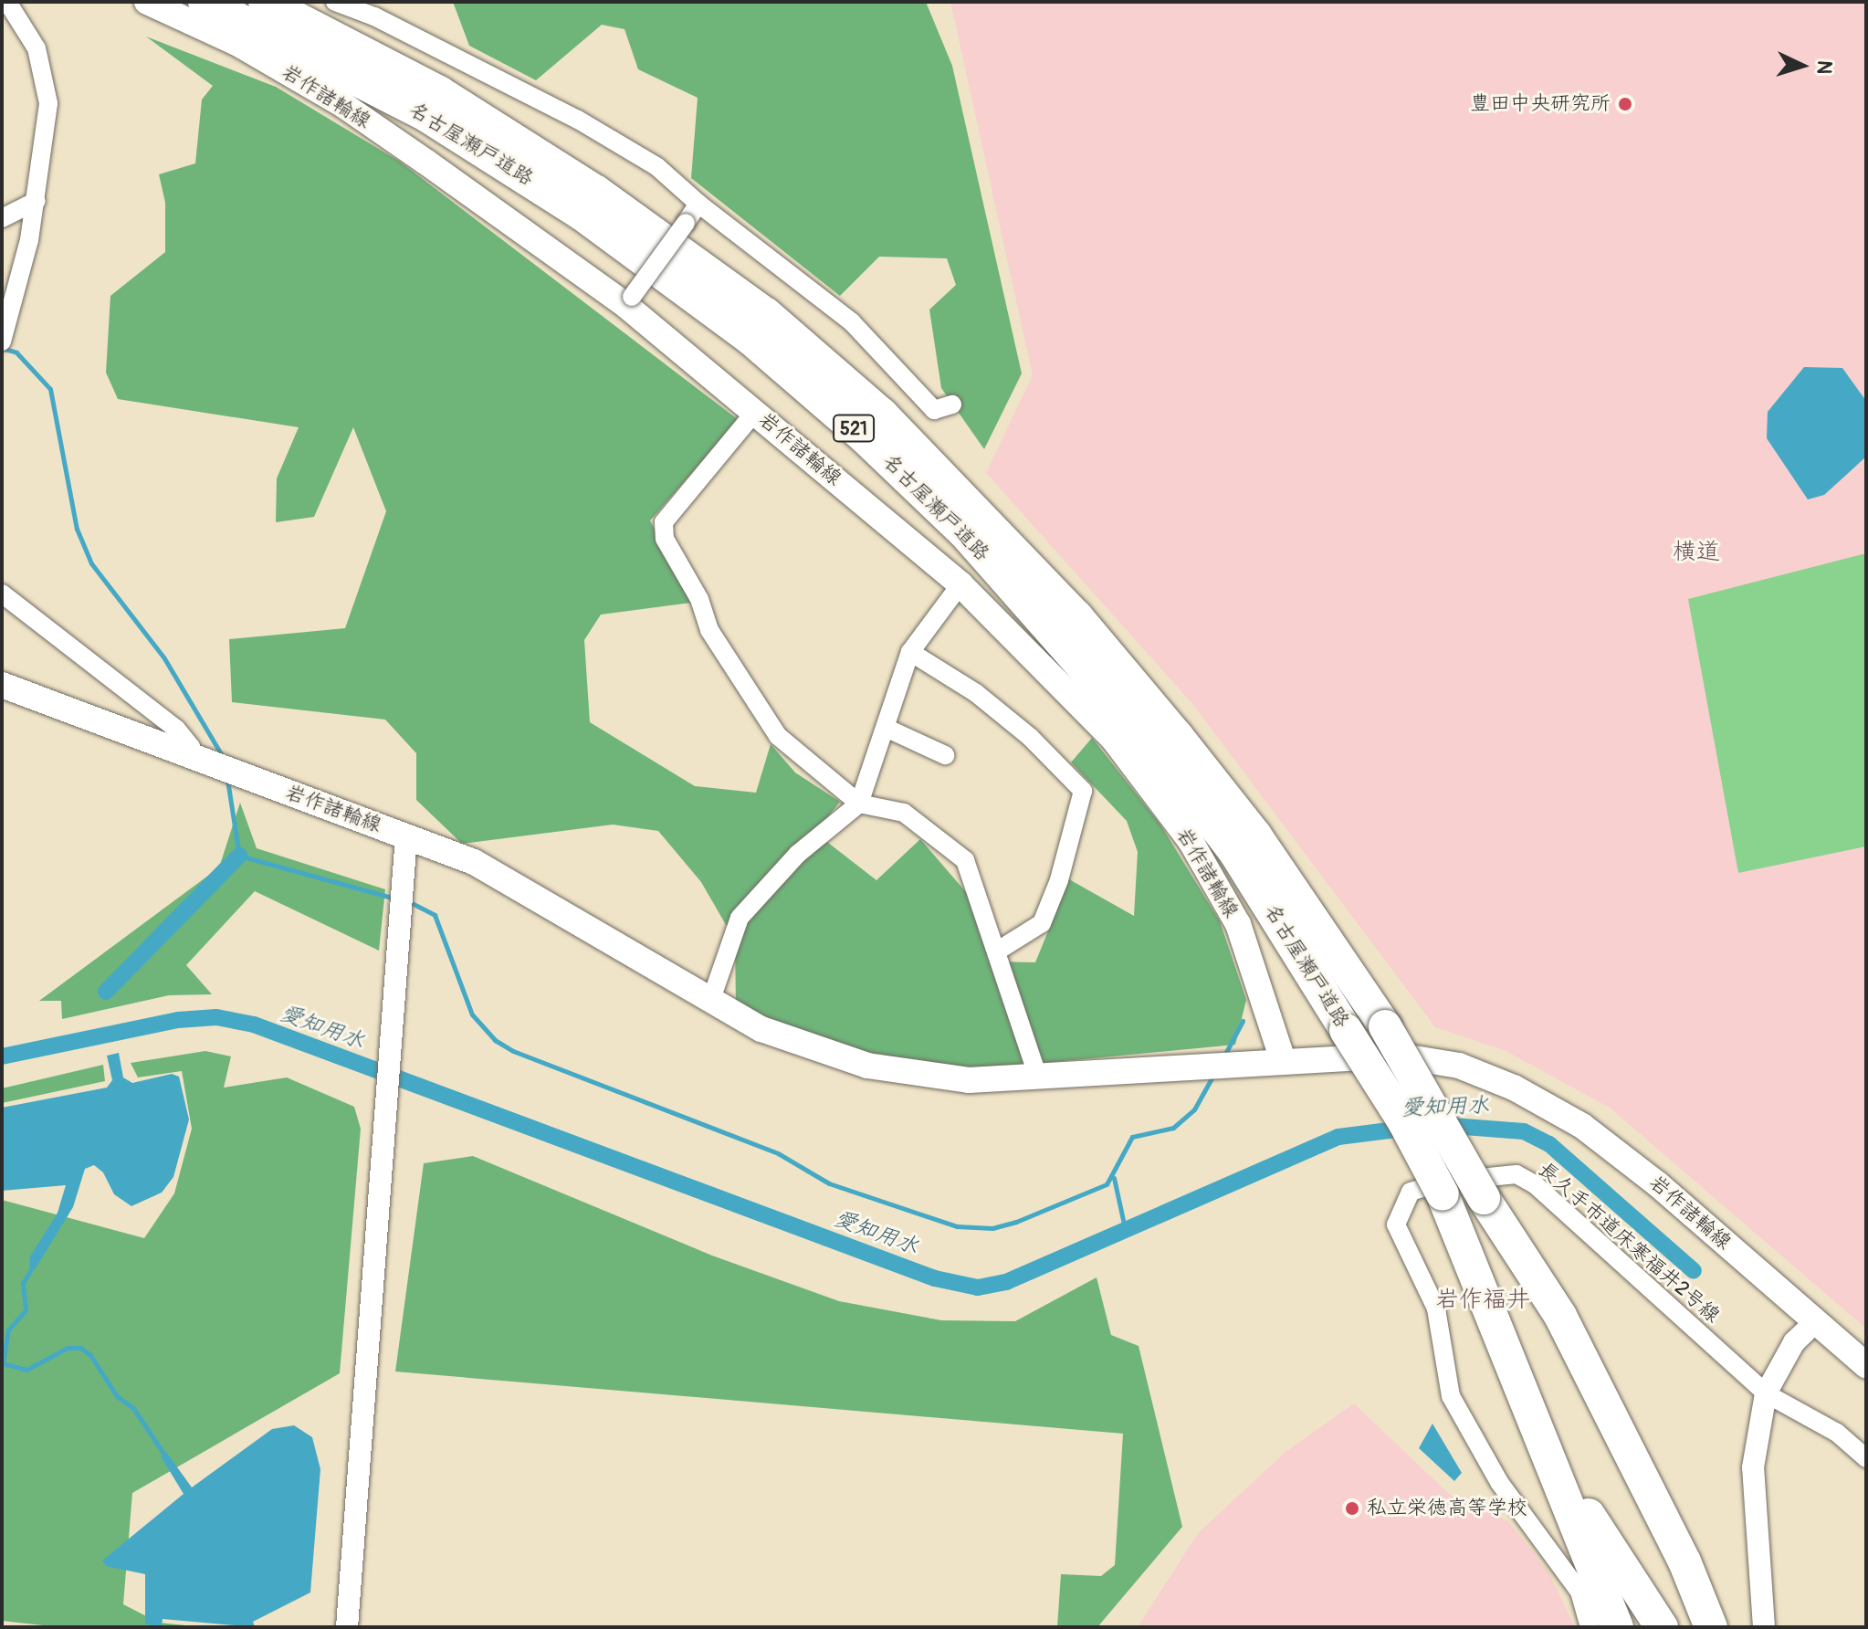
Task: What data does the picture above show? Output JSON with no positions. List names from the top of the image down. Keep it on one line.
{"streets":{"highway":["名古屋瀬戸道路","521"],"main road":["岩作諸輪線"],"street":["長久手市道床寒福井2号線"]},"districts":["横道","岩作福井"],"water":["愛知用水"],"places":["豊田中央研究所","私立栄徳高等学校"],"north":"right"}
